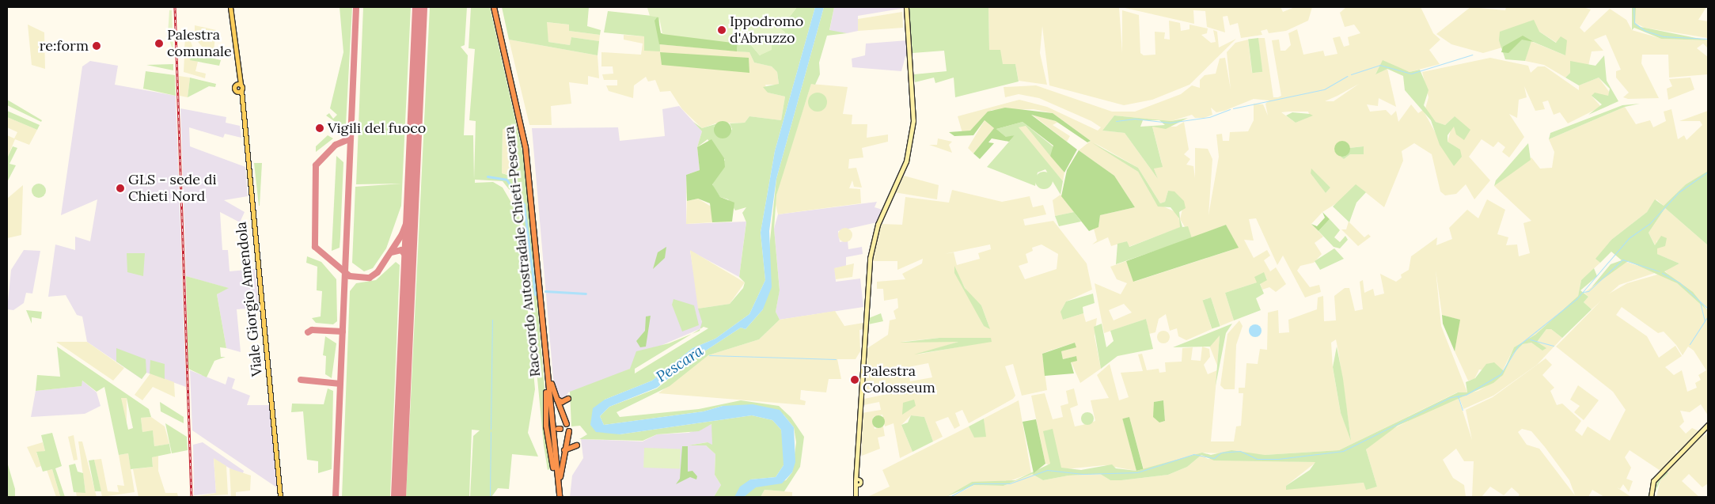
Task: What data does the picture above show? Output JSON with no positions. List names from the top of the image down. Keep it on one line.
{"streets":{"highway":["Raccordo Autostradale Chieti-Pescara"],"main road":["Viale Giorgio Amendola"]},"water":["Pescara"],"places":["Ippodromo d'Abruzzo","Palestra comunale","re:form","Vigili del fuoco","GLS - sede di Chieti Nord","Palestra Colosseum"]}
